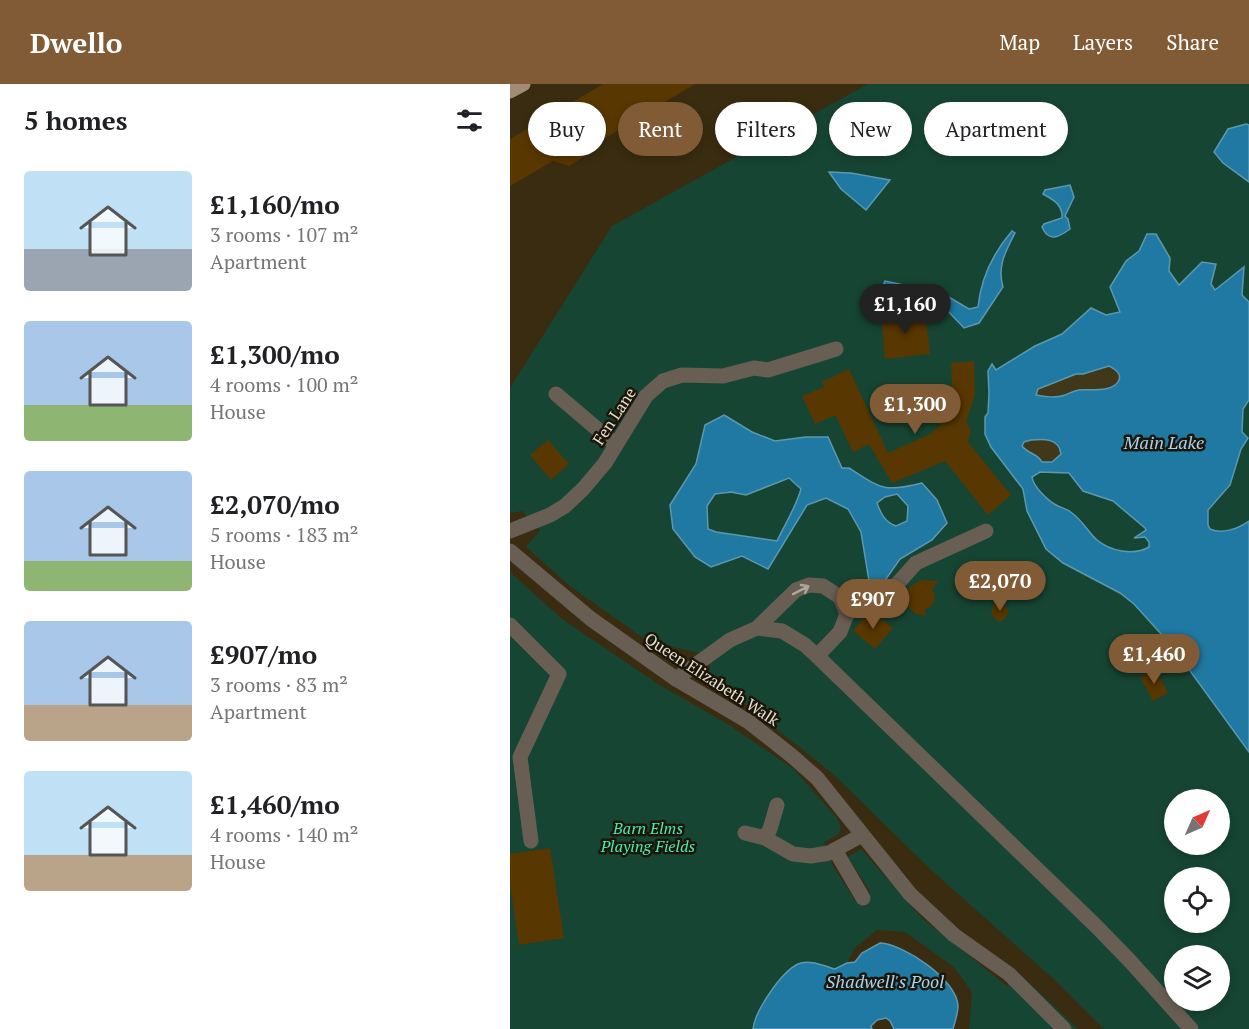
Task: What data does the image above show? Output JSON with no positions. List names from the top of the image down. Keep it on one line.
{"streets":{"street":["Fen Lane","Queen Elizabeth Walk"]},"water":["Main Lake","Shadwell's Pool"],"parks":["Barn Elms Playing Fields"],"north":"top right","page":{"header":"Dwello","nav":["Map","Layers","Share"],"heading":"5 homes","chip":["Buy","Rent","Filters","New","Apartment"],"list":[{"name":"£1,160/mo","note":"3 rooms · 107 m² · Apartment"},{"name":"£1,300/mo","note":"4 rooms · 100 m² · House"},{"name":"£2,070/mo","note":"5 rooms · 183 m² · House"},{"name":"£907/mo","note":"3 rooms · 83 m² · Apartment"},{"name":"£1,460/mo","note":"4 rooms · 140 m² · House"}],"price":["£1,160","£1,300","£2,070","£907","£1,460"]}}
